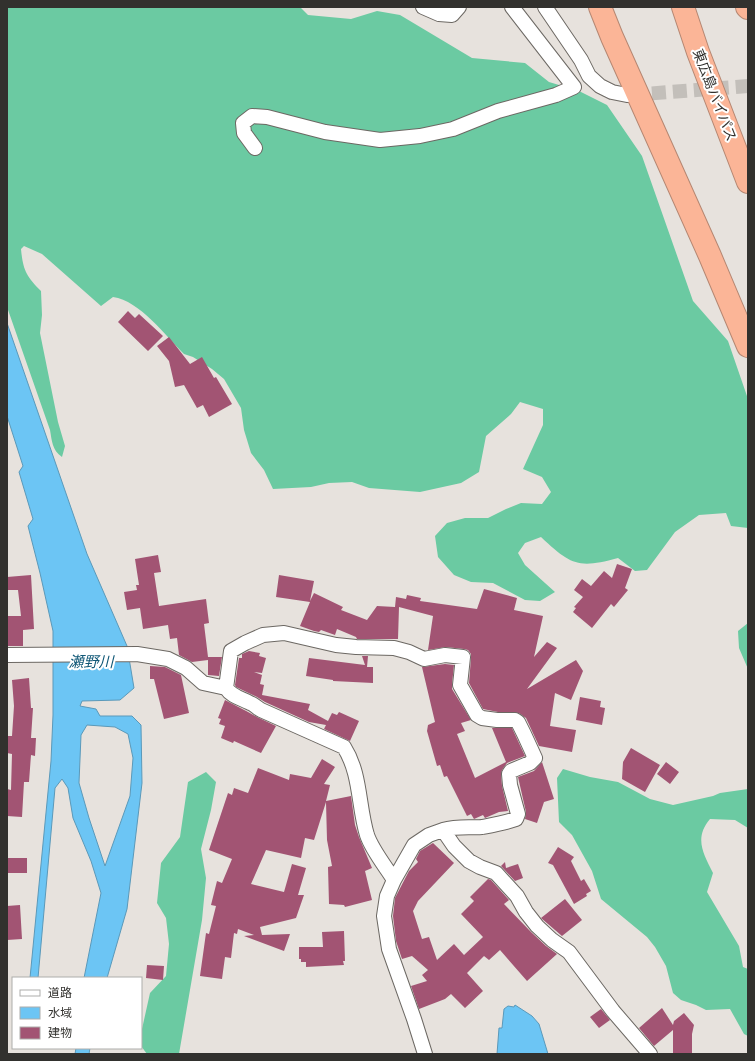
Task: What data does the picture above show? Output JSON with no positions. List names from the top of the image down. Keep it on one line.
{"streets":{"highway":["東広島バイパス"]},"water":["瀬野川"],"legend":["道路","水域","建物"]}
